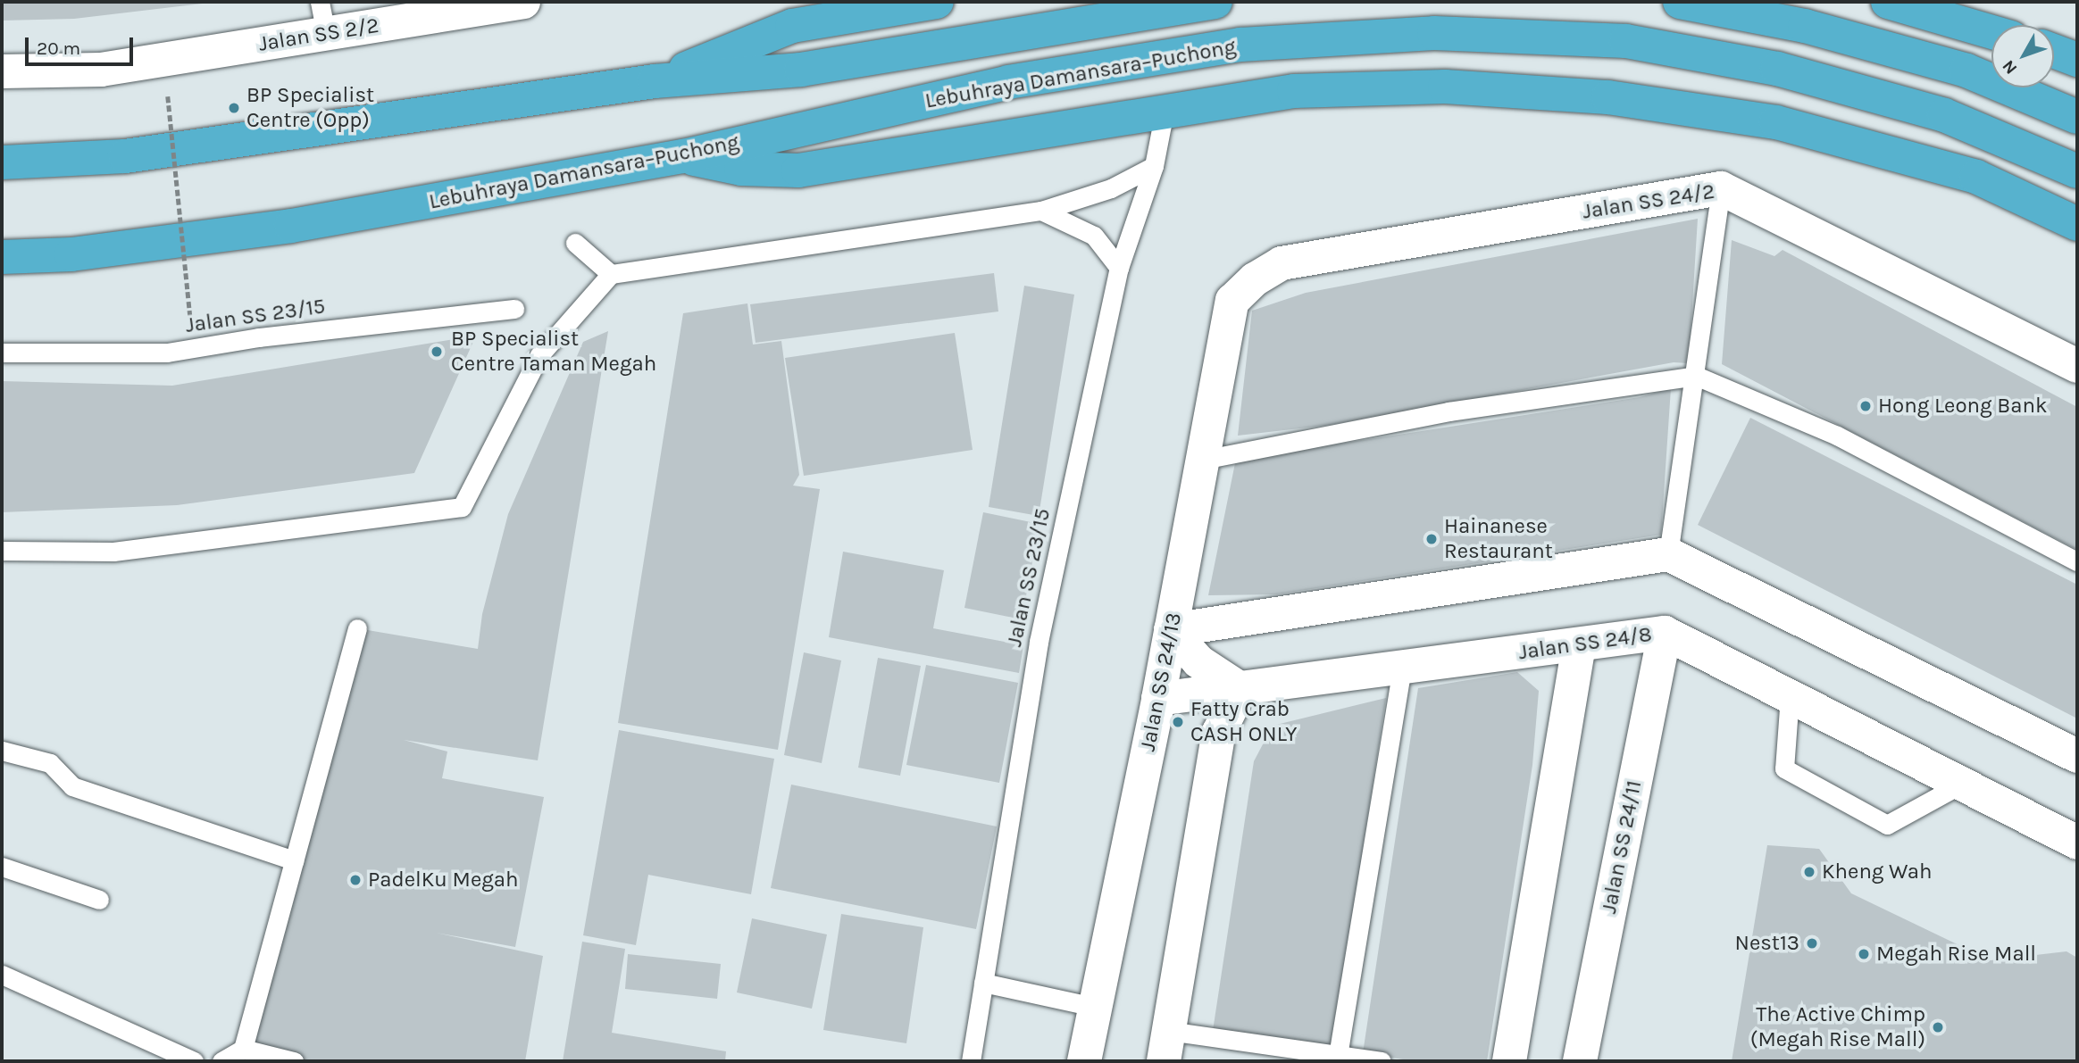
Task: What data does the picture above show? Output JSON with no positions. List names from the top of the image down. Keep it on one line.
{"streets":{"highway":["Lebuhraya Damansara–Puchong"],"street":["Jalan SS 2/2","Jalan SS 24/2","Jalan SS 24/8","Jalan SS 24/13","Jalan SS 24/11"],"lane":["Jalan SS 23/15"]},"crossings":[["Jalan SS 24/2","Jalan SS 24/13"],["Jalan SS 24/8","Jalan SS 24/13"],["Jalan SS 24/8","Jalan SS 24/11"]],"places":["BP Specialist Centre (Opp)","BP Specialist Centre Taman Megah","Hong Leong Bank","Hainanese Restaurant","Fatty Crab CASH ONLY","Kheng Wah","PadelKu Megah","Nest13","Megah Rise Mall","The Active Chimp (Megah Rise Mall)"],"scale_bar":"20 m","north":"bottom left"}
